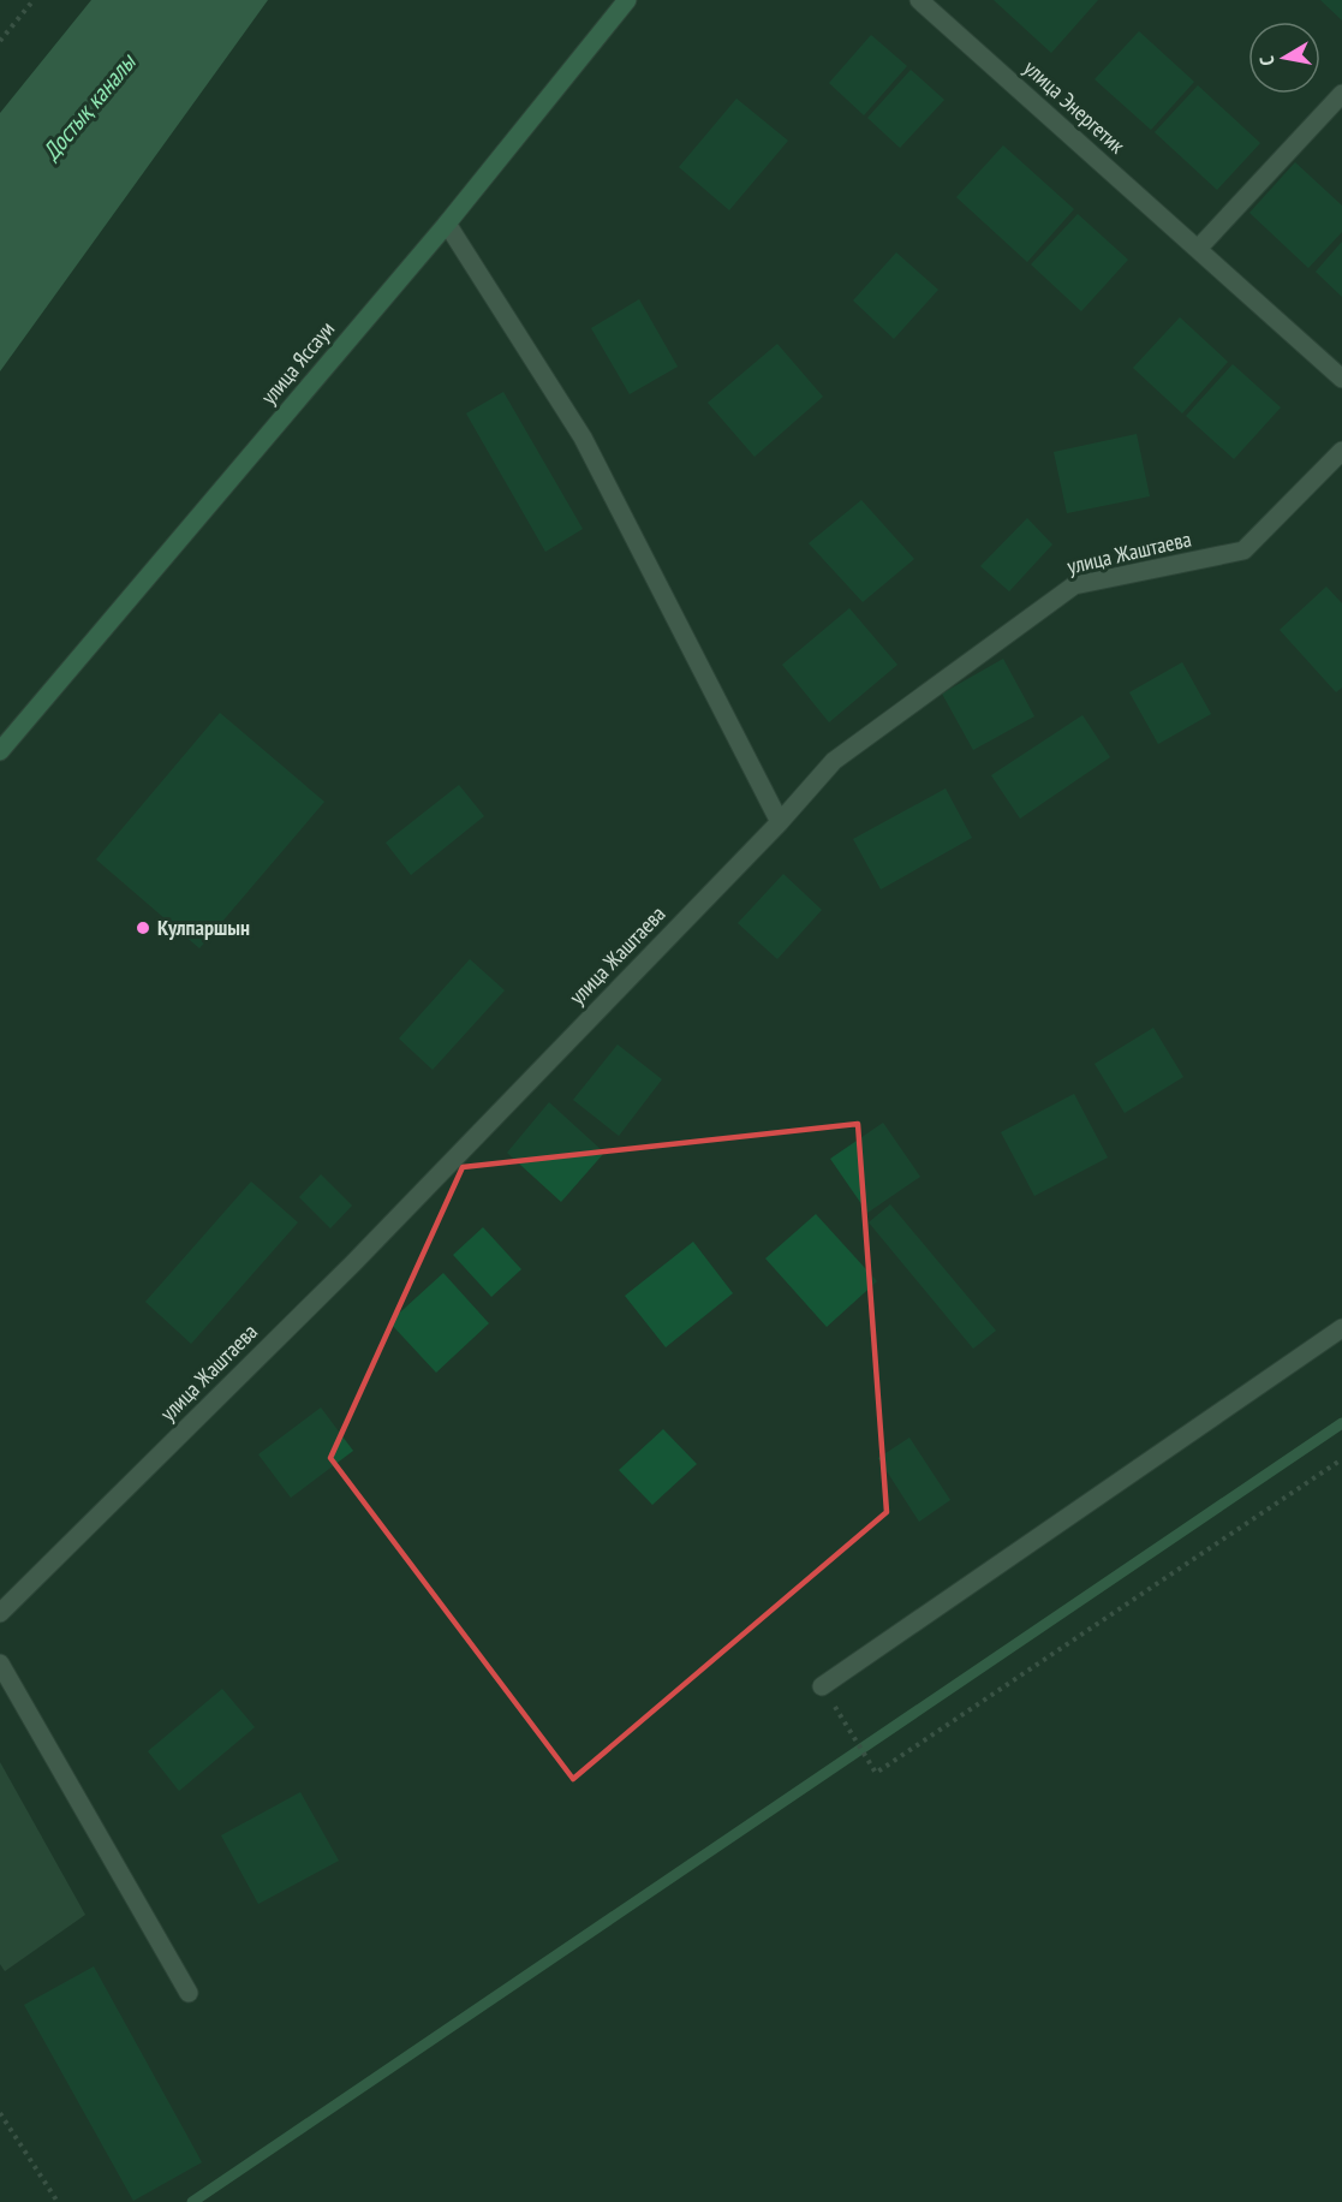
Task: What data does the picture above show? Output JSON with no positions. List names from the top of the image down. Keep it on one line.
{"streets":{"main road":["улица Яссауи"],"street":["улица Энергетик","улица Жаштаева"]},"water":["Достық каналы"],"places":["Кулпаршын"],"north":"left"}
